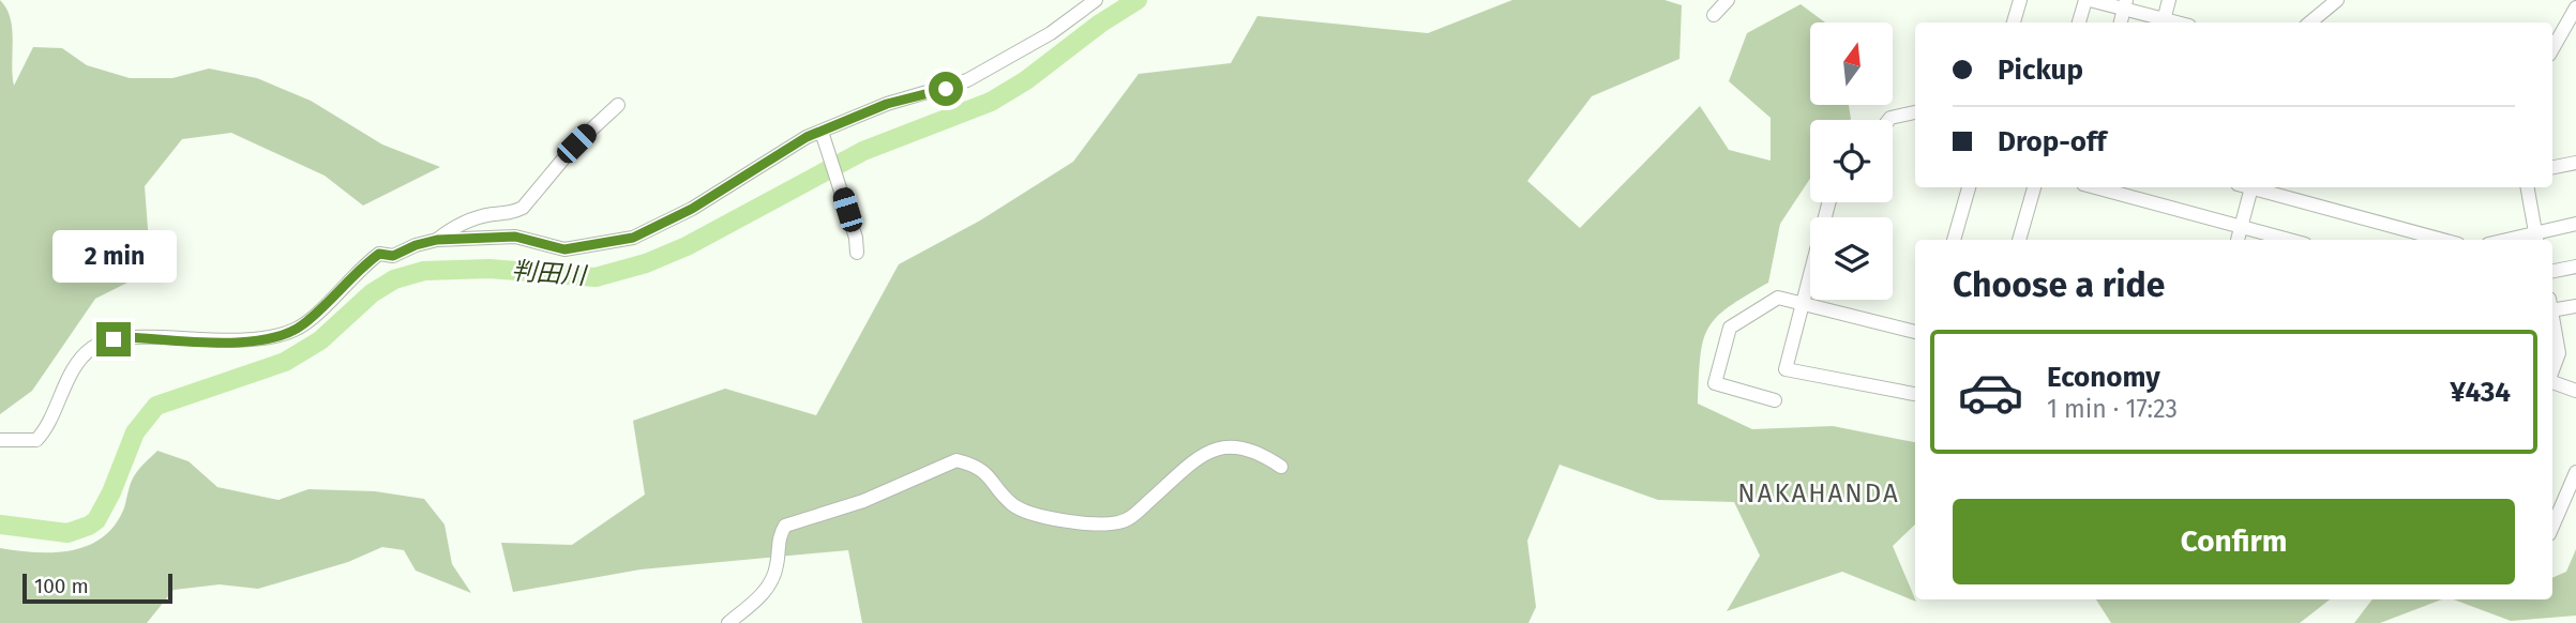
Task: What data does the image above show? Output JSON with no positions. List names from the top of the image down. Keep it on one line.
{"districts":["NAKAHANDA"],"water":["判田川"],"scale_bar":"100 m","north":"top","page":{"banner":["Pickup","Drop-off"],"bubble":"2 min","heading":"Choose a ride","list":[{"name":"Economy","note":"1 min · 17:23","value":"¥434"}],"buttons":"Confirm","scale":"100 m"}}
